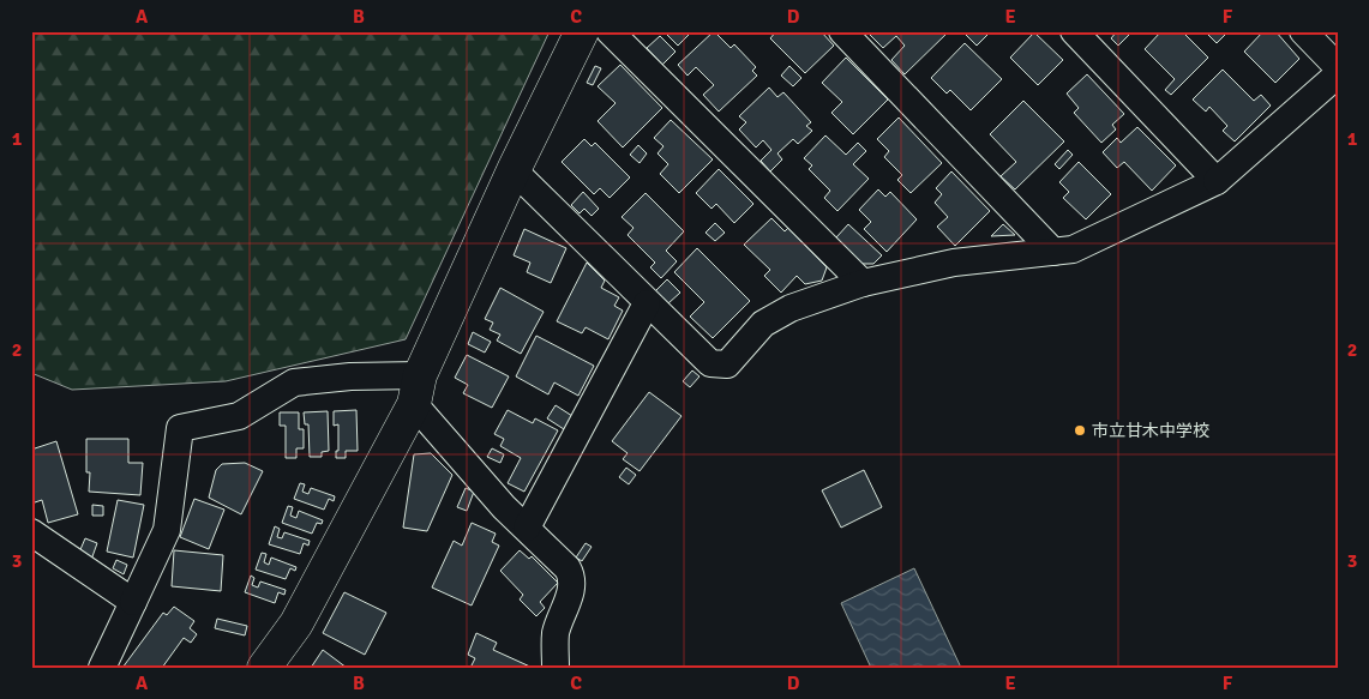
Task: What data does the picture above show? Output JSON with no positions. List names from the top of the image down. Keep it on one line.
{"places":["市立甘木中学校"],"grid":{"columns":["A","B","C","D","E","F"],"rows":["1","2","3"]}}
